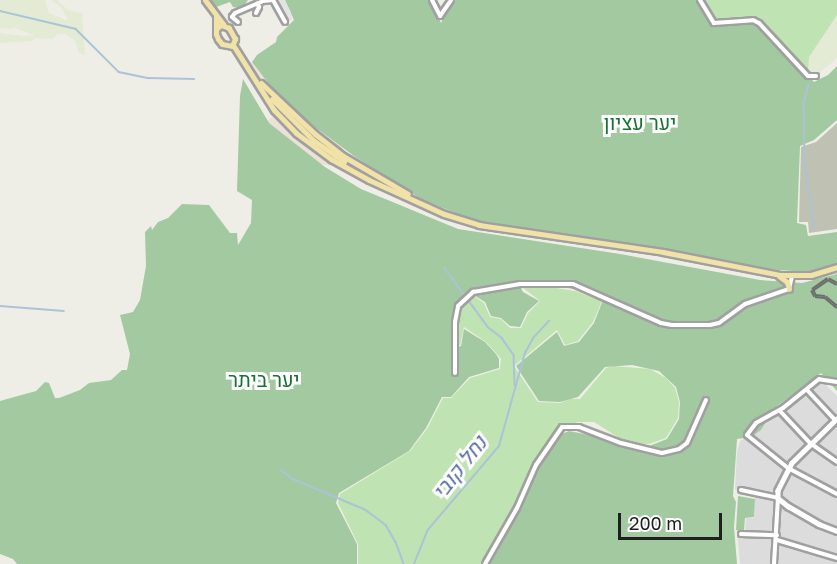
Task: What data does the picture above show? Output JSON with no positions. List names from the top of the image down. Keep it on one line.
{"water":["נחל קובי"],"parks":["יער עציון","יער ביתר"],"scale_bar":"200 m"}
